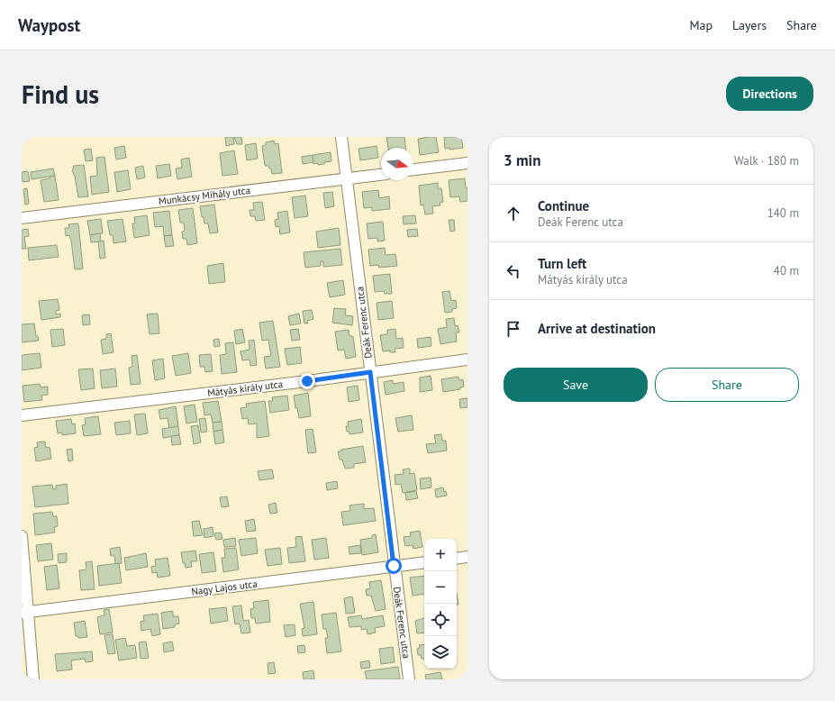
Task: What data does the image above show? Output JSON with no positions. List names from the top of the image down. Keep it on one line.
{"streets":{"street":["Munkácsy Mihály utca","Deák Ferenc utca","Mátyás király utca","Nagy Lajos utca"]},"crossings":[["Munkácsy Mihály utca","Deák Ferenc utca"],["Deák Ferenc utca","Mátyás király utca"],["Deák Ferenc utca","Nagy Lajos utca"]],"north":"right","page":{"header":"Waypost","nav":["Map","Layers","Share"],"buttons":["Directions",["Save","Share"]],"title":"Find us","heading":["3 min","Walk · 180 m"],"list":[["Continue","Deák Ferenc utca","140 m"],["Turn left","Mátyás király utca","40 m"],"Arrive at destination"],"map_buttons":["+","−"]}}
